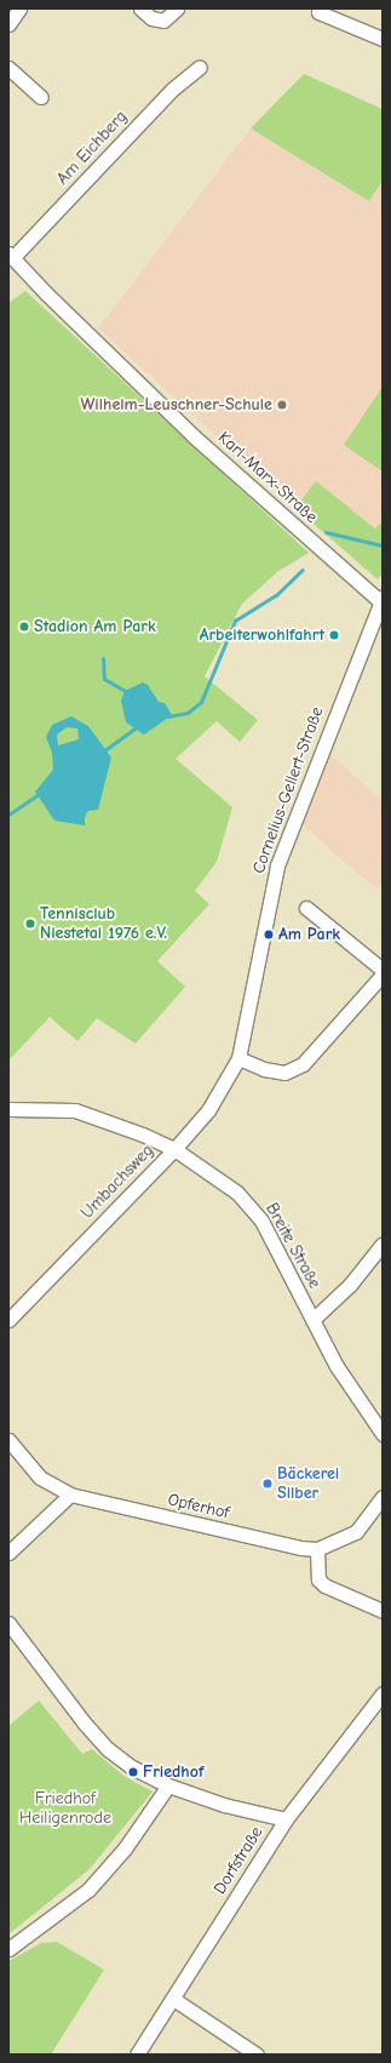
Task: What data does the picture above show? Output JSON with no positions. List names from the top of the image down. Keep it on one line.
{"streets":{"street":["Am Eichberg","Karl-Marx-Straße","Cornelius-Gellert-Straße","Umbachsweg","Breite Straße","Opferhof","Dorfstraße"]},"crossings":[["Am Eichberg","Karl-Marx-Straße"],["Karl-Marx-Straße","Cornelius-Gellert-Straße"],["Cornelius-Gellert-Straße","Umbachsweg"],["Umbachsweg","Breite Straße"]],"parks":["Friedhof Heiligenrode"],"places":["Wilhelm-Leuschner-Schule","Stadion Am Park","Arbeiterwohlfahrt","Tennisclub Niestetal 1976 e.V.","Am Park","Bäckerei Silber","Friedhof"]}
